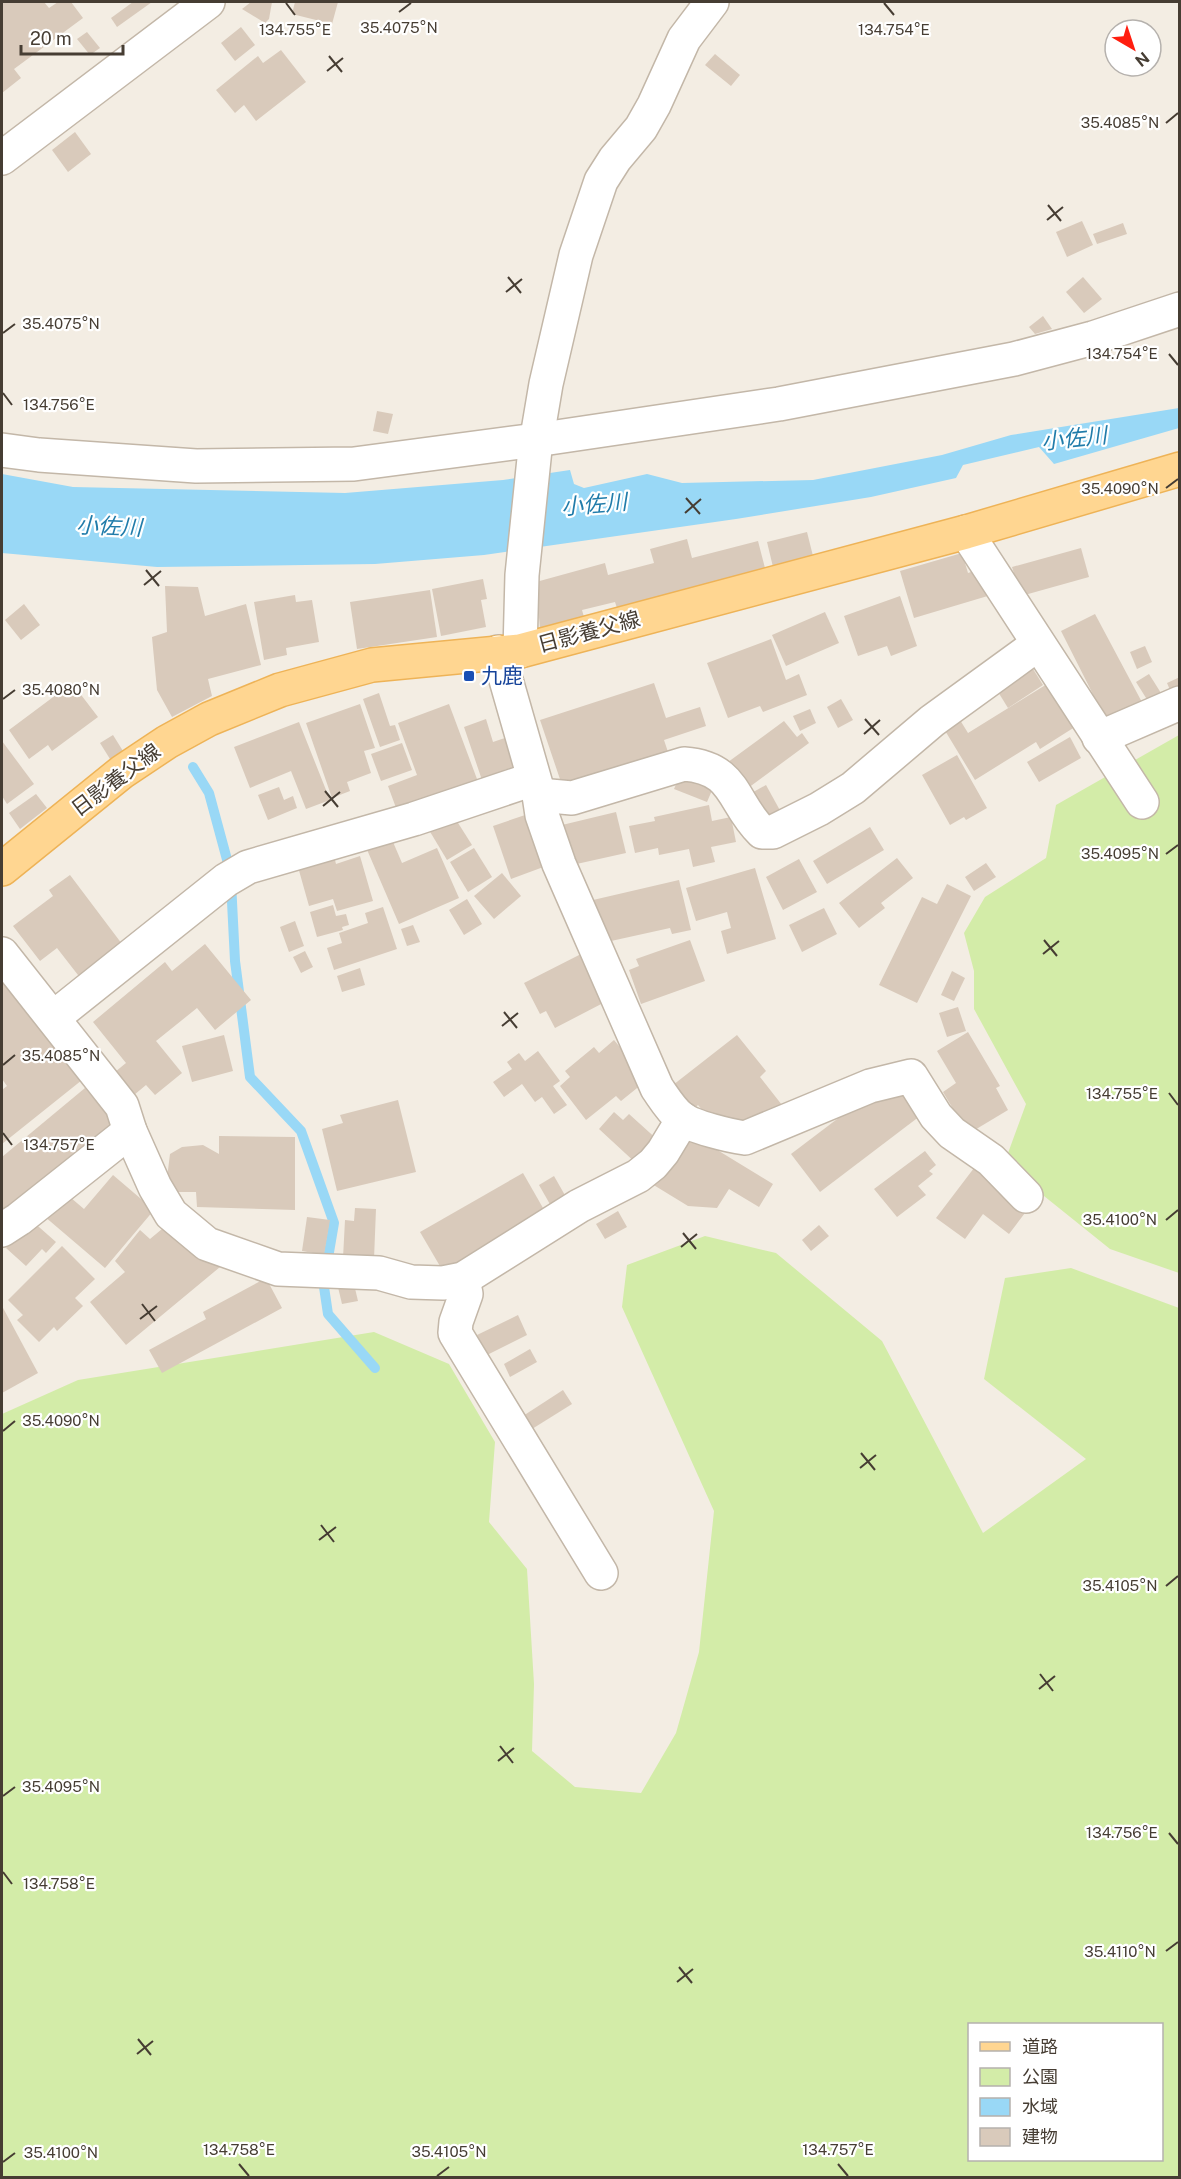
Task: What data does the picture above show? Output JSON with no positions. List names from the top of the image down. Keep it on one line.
{"streets":{"main road":["日影養父線"]},"water":["小佐川"],"places":{"transit":["九鹿"]},"legend":["道路","公園","水域","建物"],"scale_bar":"20 m","north":"bottom right","coordinates":["35.4075°N","134.755°E","134.754°E","35.4085°N","134.756°E","35.4090°N","35.4080°N","35.4095°N","134.757°E","35.4100°N","35.4105°N","134.758°E","35.4110°N"]}
